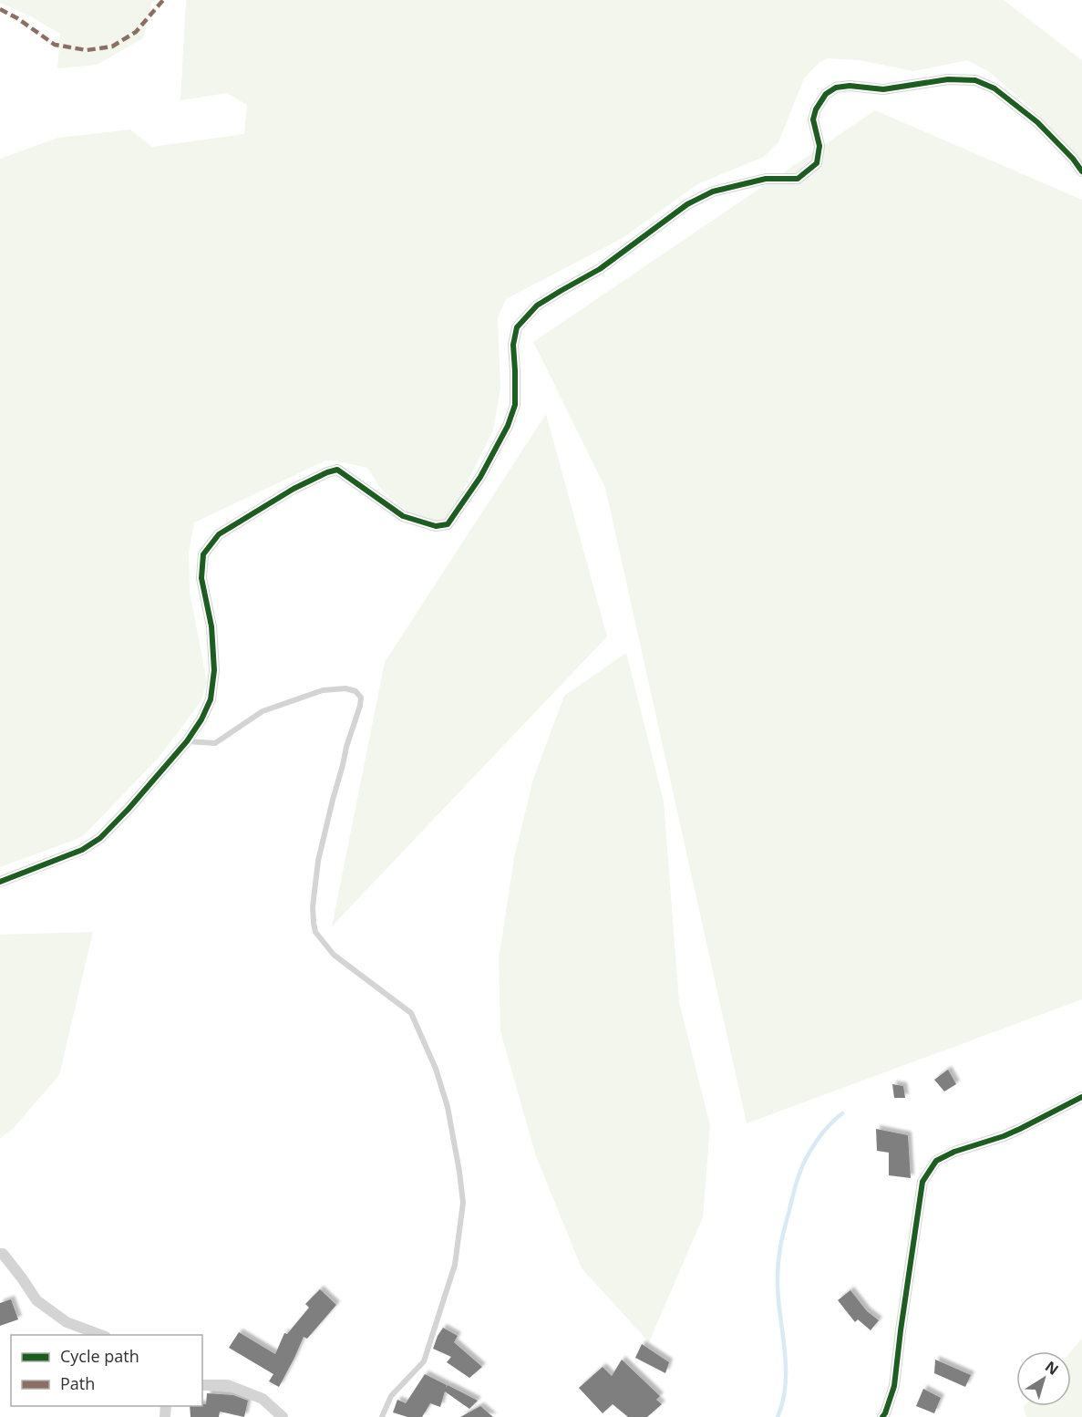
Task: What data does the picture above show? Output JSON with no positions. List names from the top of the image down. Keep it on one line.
{"legend":["Cycle path","Path"],"north":"top right"}
